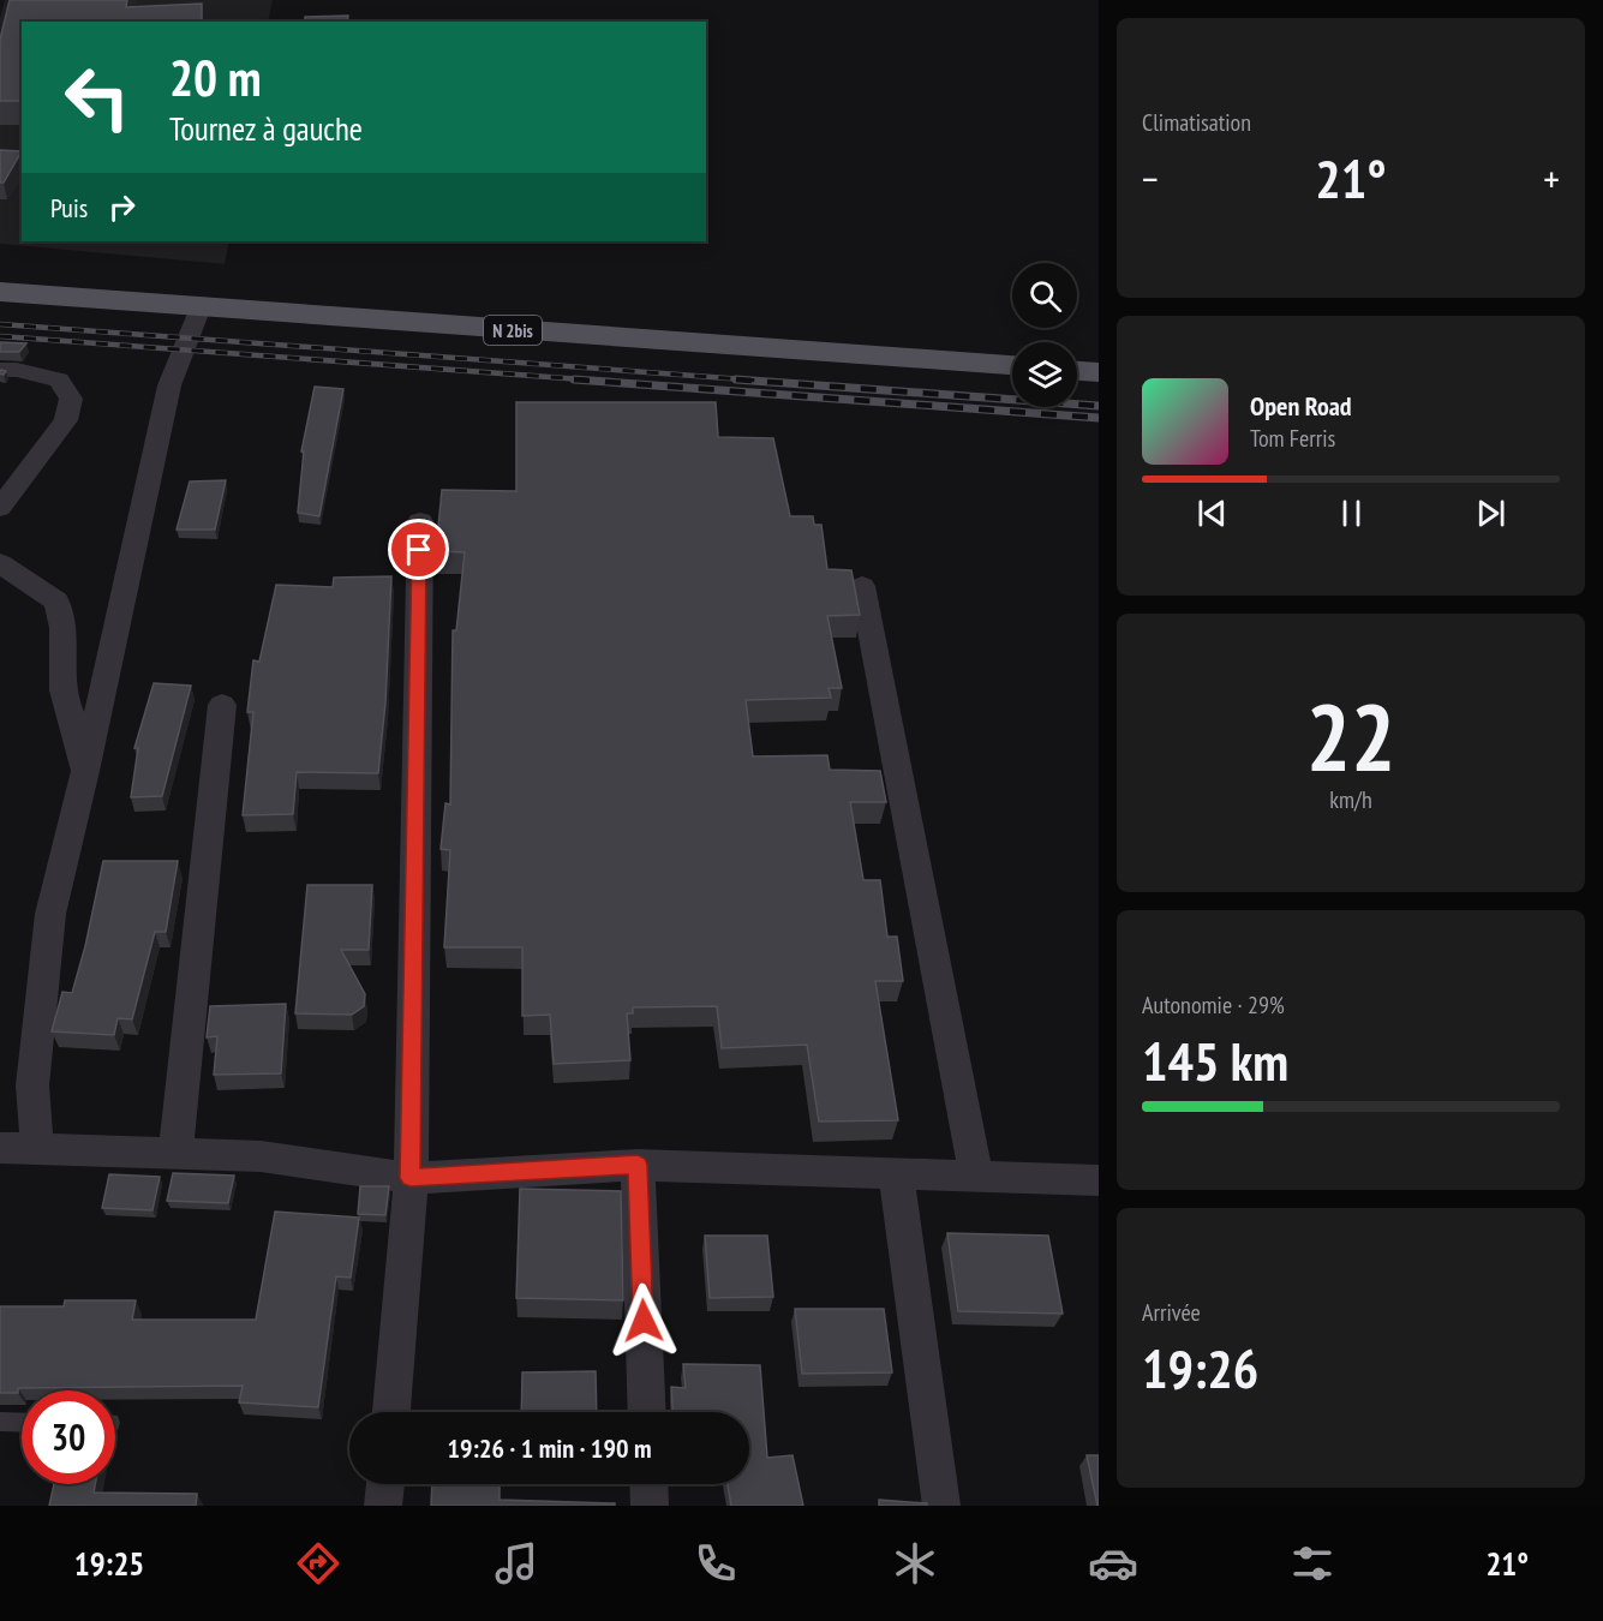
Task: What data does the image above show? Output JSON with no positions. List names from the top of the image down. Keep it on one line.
{"streets":{"main road":["N 2bis"]},"page":{"tile":["Climatisation",["22","km/h"],["Autonomie · 29%","145 km"],["Arrivée","19:26"]],"turn":["20 m","Tournez à gauche"],"heat":["−","21°","+"],"then":"Puis","song":["Open Road","Tom Ferris"],"limit":"30","trip":"19:26 · 1 min · 190 m","tabs":["19:25","21°"]}}
